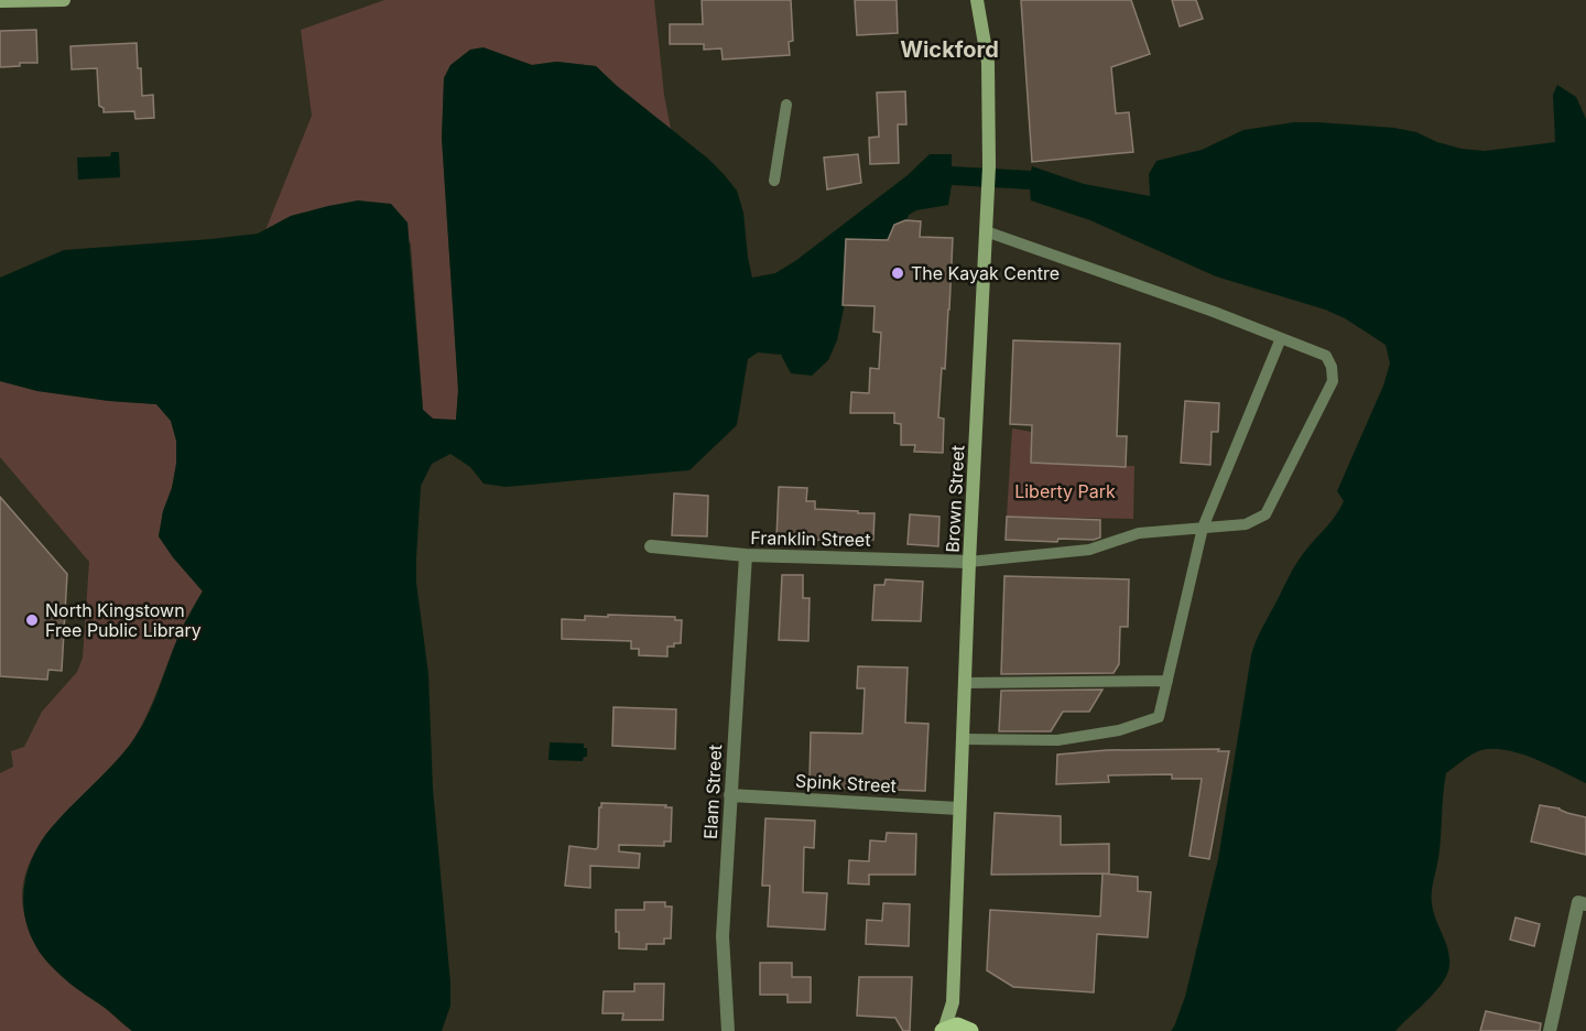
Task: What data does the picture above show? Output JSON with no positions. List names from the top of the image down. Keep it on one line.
{"streets":{"main road":["Brown Street"],"street":["Franklin Street","Spink Street","Elam Street"]},"crossings":[["Brown Street","Franklin Street"],["Brown Street","Spink Street"],["Franklin Street","Elam Street"],["Spink Street","Elam Street"]],"districts":["Wickford"],"parks":["Liberty Park"],"places":["The Kayak Centre","North Kingstown Free Public Library"]}
